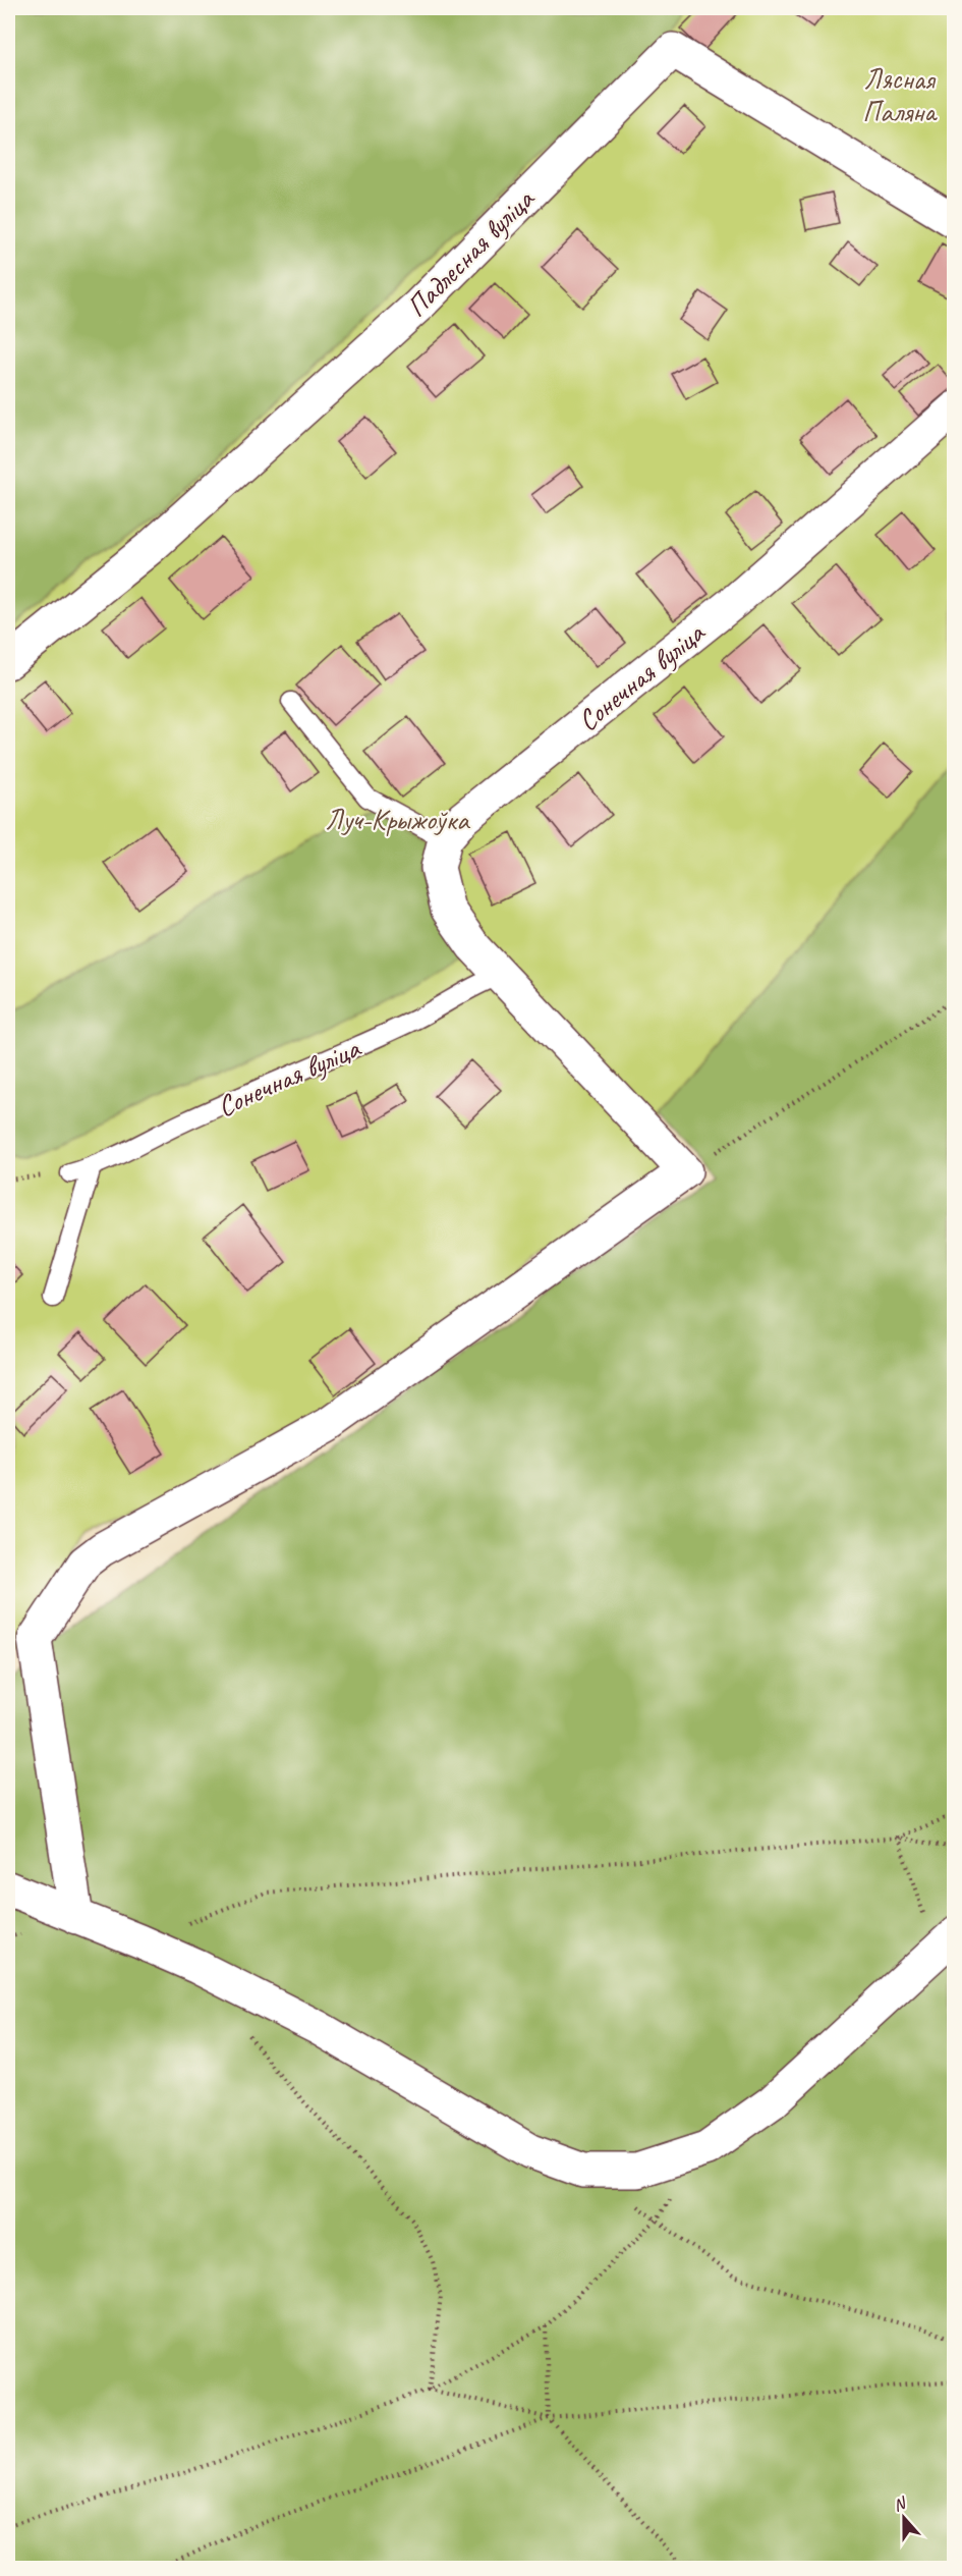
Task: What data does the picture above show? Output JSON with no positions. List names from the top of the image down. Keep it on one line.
{"streets":{"street":["Падлесная вуліца","Сонечная вуліца"]},"parks":["Лясная Паляна","Луч-Крыжоўка"],"north":"top"}
